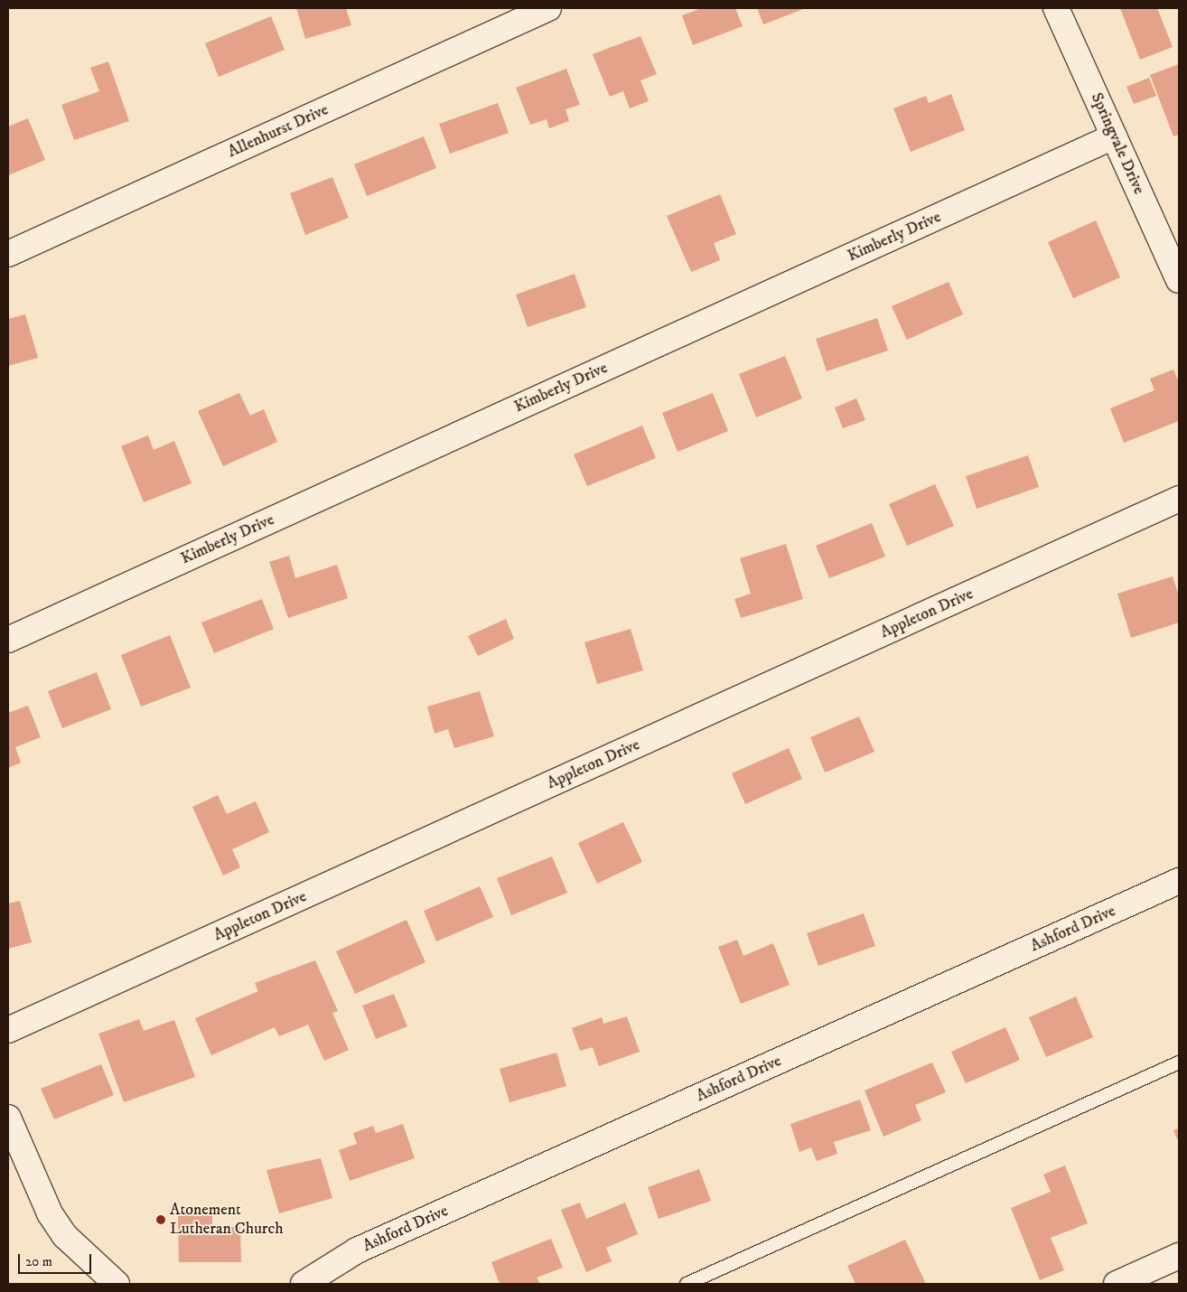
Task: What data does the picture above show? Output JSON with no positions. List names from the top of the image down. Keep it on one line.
{"streets":{"street":["Allenhurst Drive","Springvale Drive","Kimberly Drive","Appleton Drive","Ashford Drive"]},"crossings":[["Springvale Drive","Kimberly Drive"]],"places":["Atonement Lutheran Church"],"scale_bar":"20 m"}
